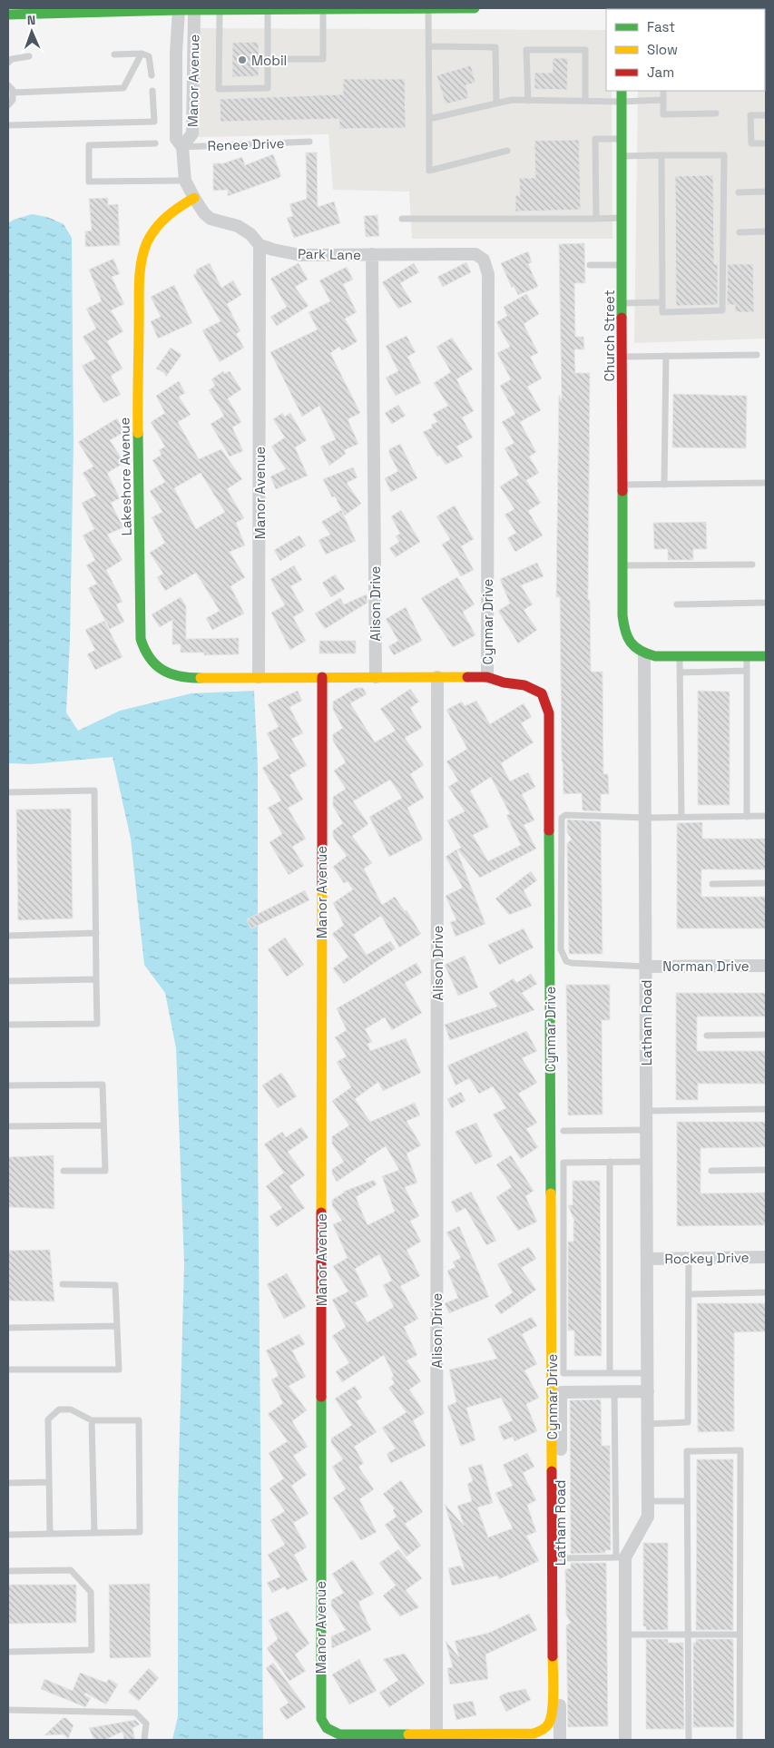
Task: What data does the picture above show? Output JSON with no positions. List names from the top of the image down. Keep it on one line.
{"streets":{"street":["Manor Avenue","Park Lane","Church Street","Lakeshore Avenue","Alison Drive","Cynmar Drive","Norman Drive","Latham Road","Rockey Drive"],"lane":["Renee Drive"]},"crossings":[["Manor Avenue","Renee Drive"],["Manor Avenue","Park Lane"],["Manor Avenue","Lakeshore Avenue"],["Manor Avenue","Alison Drive"],["Manor Avenue","Cynmar Drive"],["Park Lane","Lakeshore Avenue"],["Park Lane","Alison Drive"],["Park Lane","Cynmar Drive"],["Church Street","Latham Road"],["Alison Drive","Cynmar Drive"],["Norman Drive","Latham Road"],["Latham Road","Rockey Drive"]],"places":["Mobil"],"legend":["Fast","Slow","Jam"],"north":"top"}
